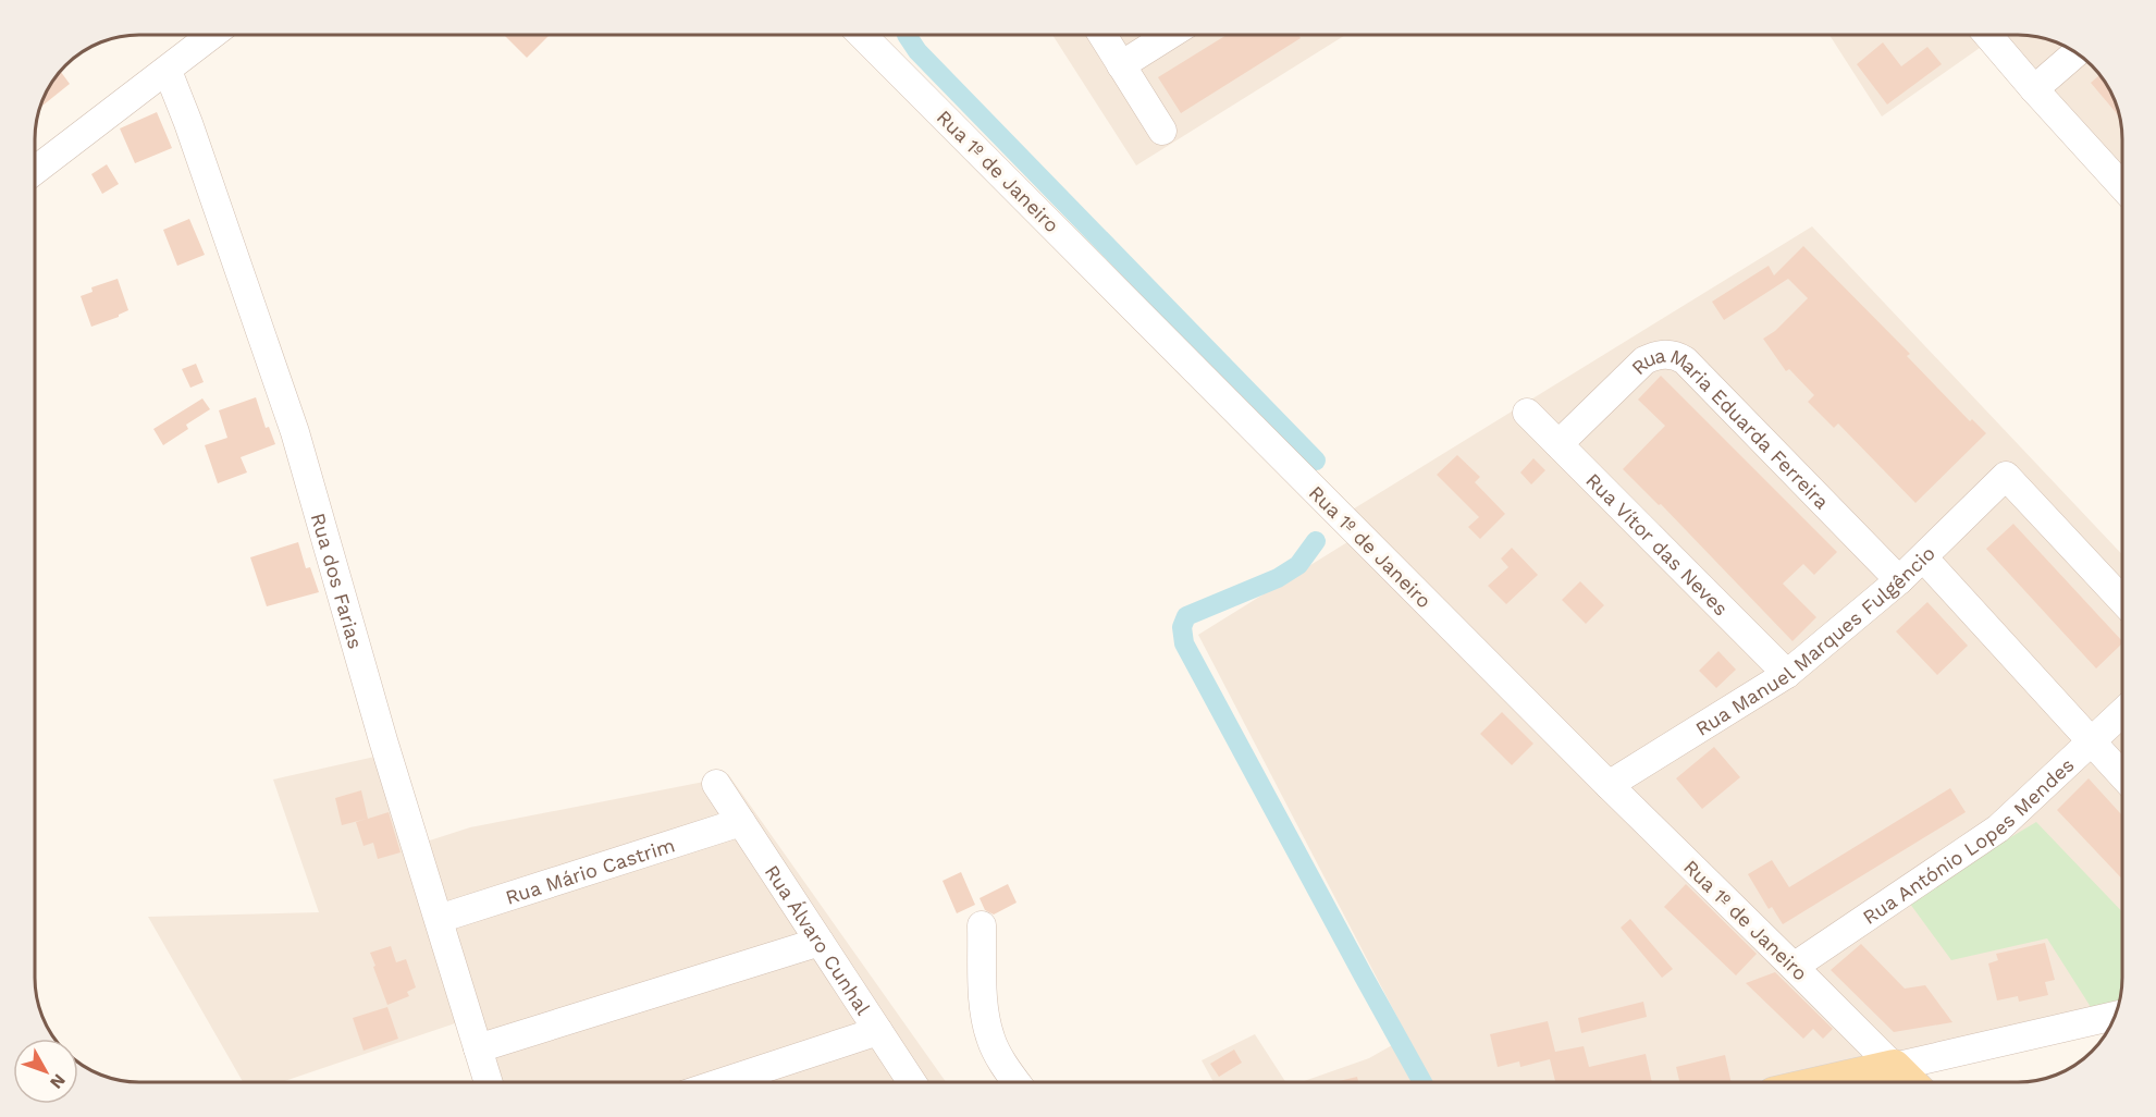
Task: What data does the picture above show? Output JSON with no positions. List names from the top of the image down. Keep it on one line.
{"streets":{"street":["Rua 1º de Janeiro","Rua Maria Eduarda Ferreira","Rua Vítor das Neves","Rua dos Farias","Rua Manuel Marques Fulgêncio","Rua António Lopes Mendes","Rua Mário Castrim","Rua Álvaro Cunhal"]},"crossings":[["Rua 1º de Janeiro","Rua Manuel Marques Fulgêncio"],["Rua 1º de Janeiro","Rua António Lopes Mendes"],["Rua Maria Eduarda Ferreira","Rua Vítor das Neves"],["Rua Maria Eduarda Ferreira","Rua Manuel Marques Fulgêncio"],["Rua Vítor das Neves","Rua Manuel Marques Fulgêncio"],["Rua dos Farias","Rua Mário Castrim"],["Rua Mário Castrim","Rua Álvaro Cunhal"]],"north":"bottom right"}
